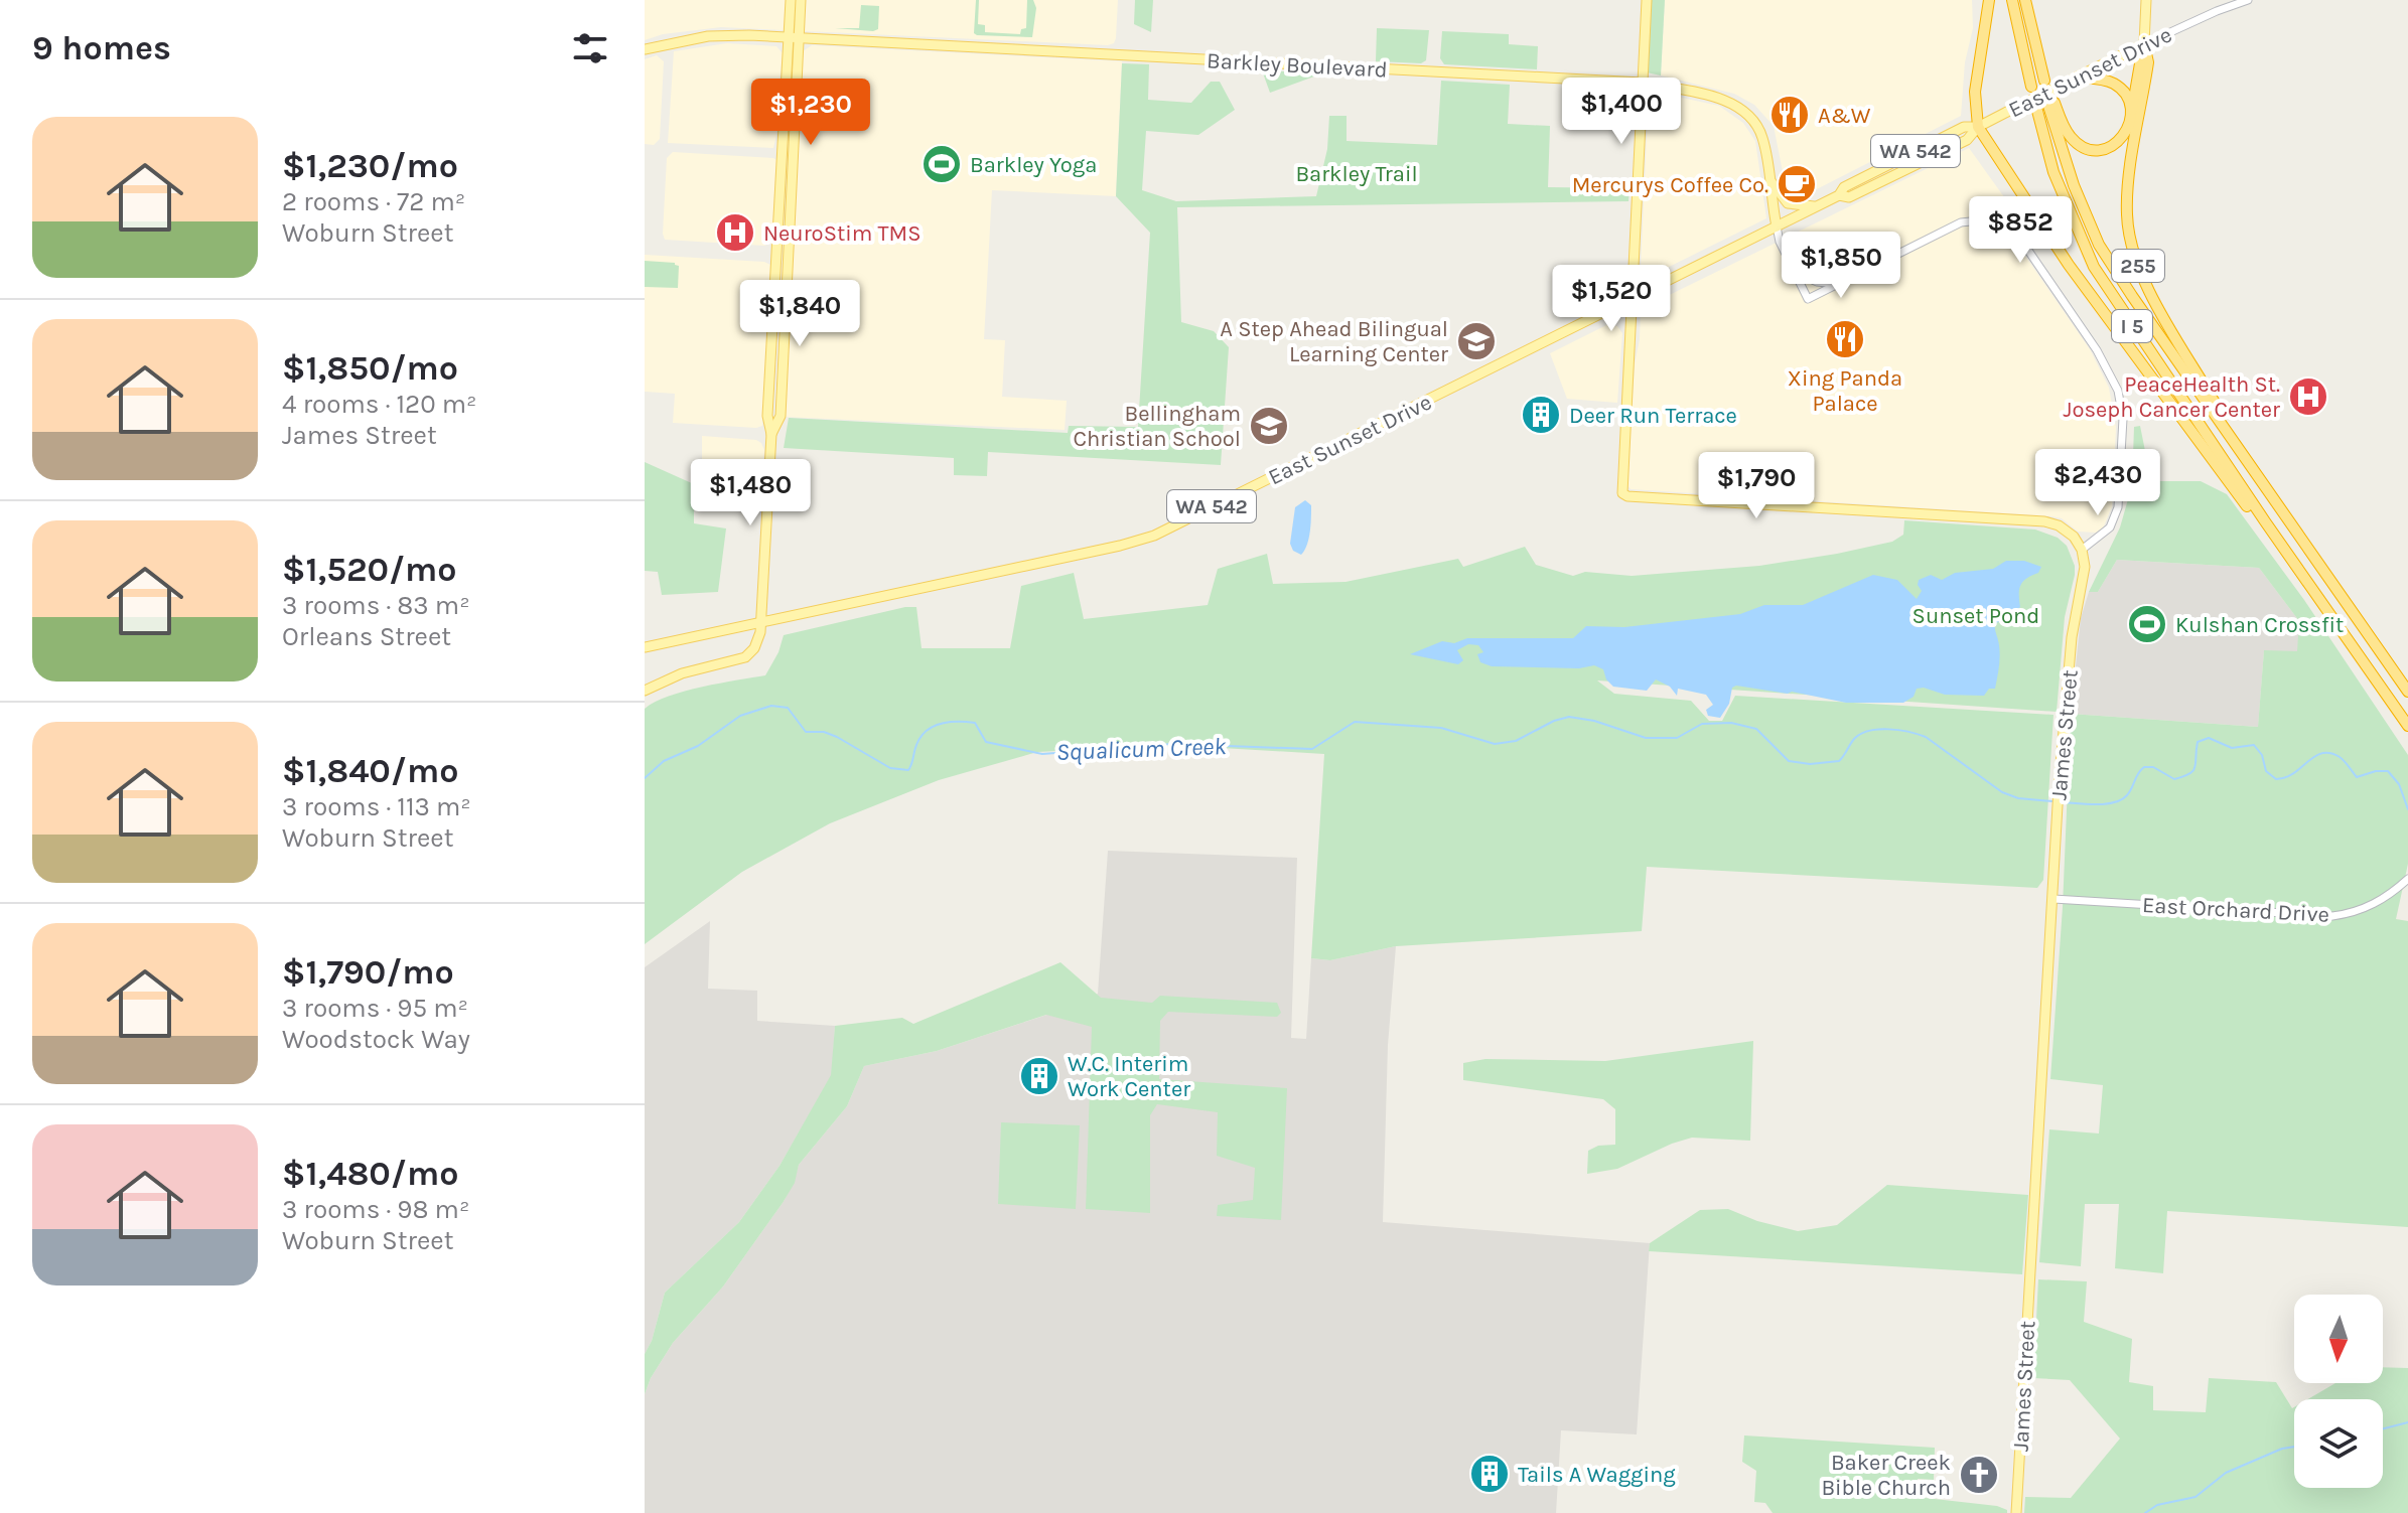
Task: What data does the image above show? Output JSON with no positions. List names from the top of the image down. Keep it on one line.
{"streets":{"highway":["255","I 5"],"main road":["Barkley Boulevard","East Sunset Drive","WA 542","James Street"],"street":["East Orchard Drive"]},"crossings":[["Barkley Boulevard","East Sunset Drive"],["East Sunset Drive","255"],["255","I 5"],["James Street","East Orchard Drive"]],"water":["Squalicum Creek"],"parks":["Barkley Trail","Sunset Pond"],"places":{"restaurant":["A&W","Xing Panda Palace"],"sports":["Barkley Yoga","Kulshan Crossfit"],"cafe":["Mercurys Coffee Co."],"hospital":["NeuroStim TMS","PeaceHealth St. Joseph Cancer Center"],"school or university":["A Step Ahead Bilingual Learning Center","Bellingham Christian School"],"building":["Deer Run Terrace","W.C. Interim Work Center","Tails A Wagging"],"church":["Baker Creek Bible Church"]},"north":"bottom","page":{"heading":"9 homes","price":["$1,400","$1,230","$852","$1,850","$1,520","$1,840","$2,430","$1,790","$1,480"],"list":[{"name":"$1,230/mo","note":"2 rooms · 72 m² · Woburn Street"},{"name":"$1,850/mo","note":"4 rooms · 120 m² · James Street"},{"name":"$1,520/mo","note":"3 rooms · 83 m² · Orleans Street"},{"name":"$1,840/mo","note":"3 rooms · 113 m² · Woburn Street"},{"name":"$1,790/mo","note":"3 rooms · 95 m² · Woodstock Way"},{"name":"$1,480/mo","note":"3 rooms · 98 m² · Woburn Street"}]}}
